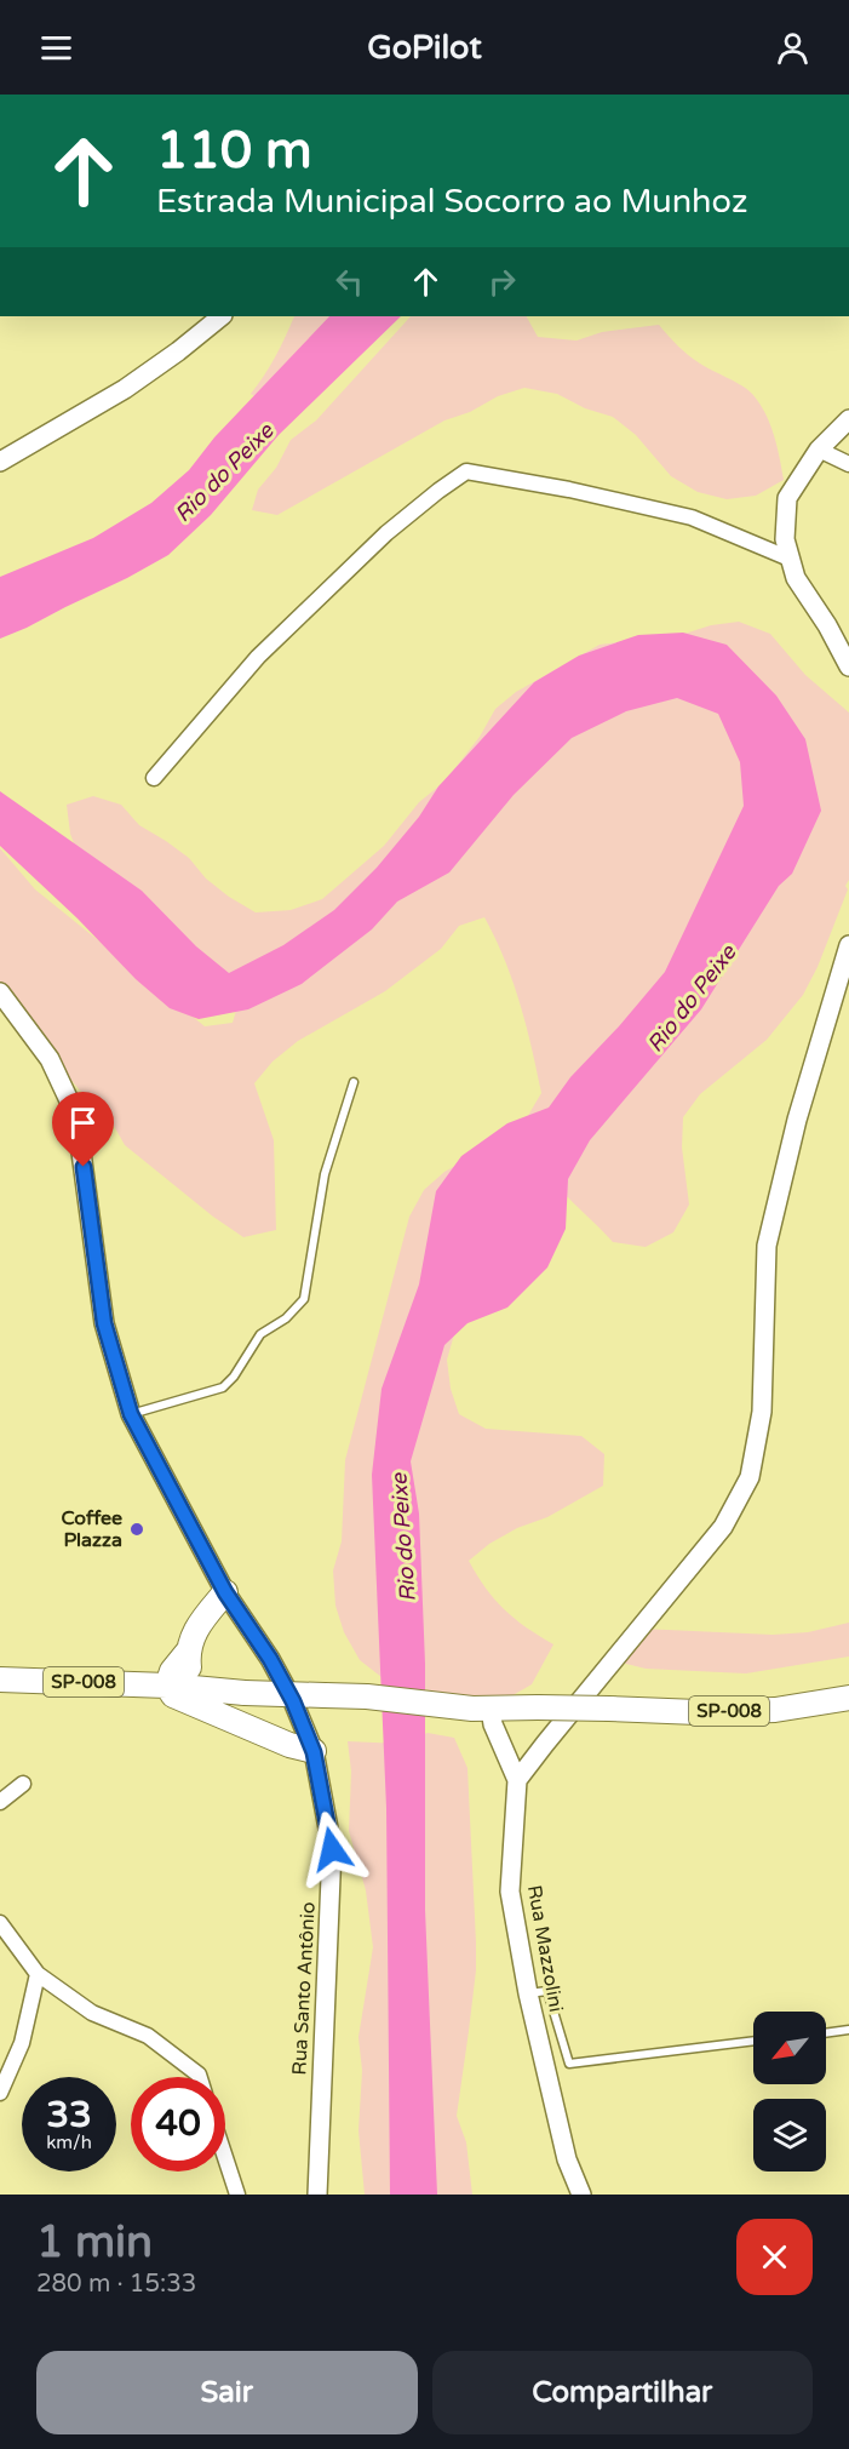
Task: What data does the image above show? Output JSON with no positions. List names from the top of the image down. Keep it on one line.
{"streets":{"main road":["SP-008"],"street":["Rua Mazzolini","Rua Santo Antônio"]},"crossings":[["SP-008","Rua Mazzolini"]],"water":["Rio do Peixe"],"places":["Coffee Plazza"],"north":"bottom left","page":{"header":"GoPilot","turn":["110 m","Estrada Municipal Socorro ao Munhoz"],"speed":"33 km/h","limit":"40","heading":["1 min","280 m · 15:33"],"buttons":["Sair","Compartilhar"]}}
